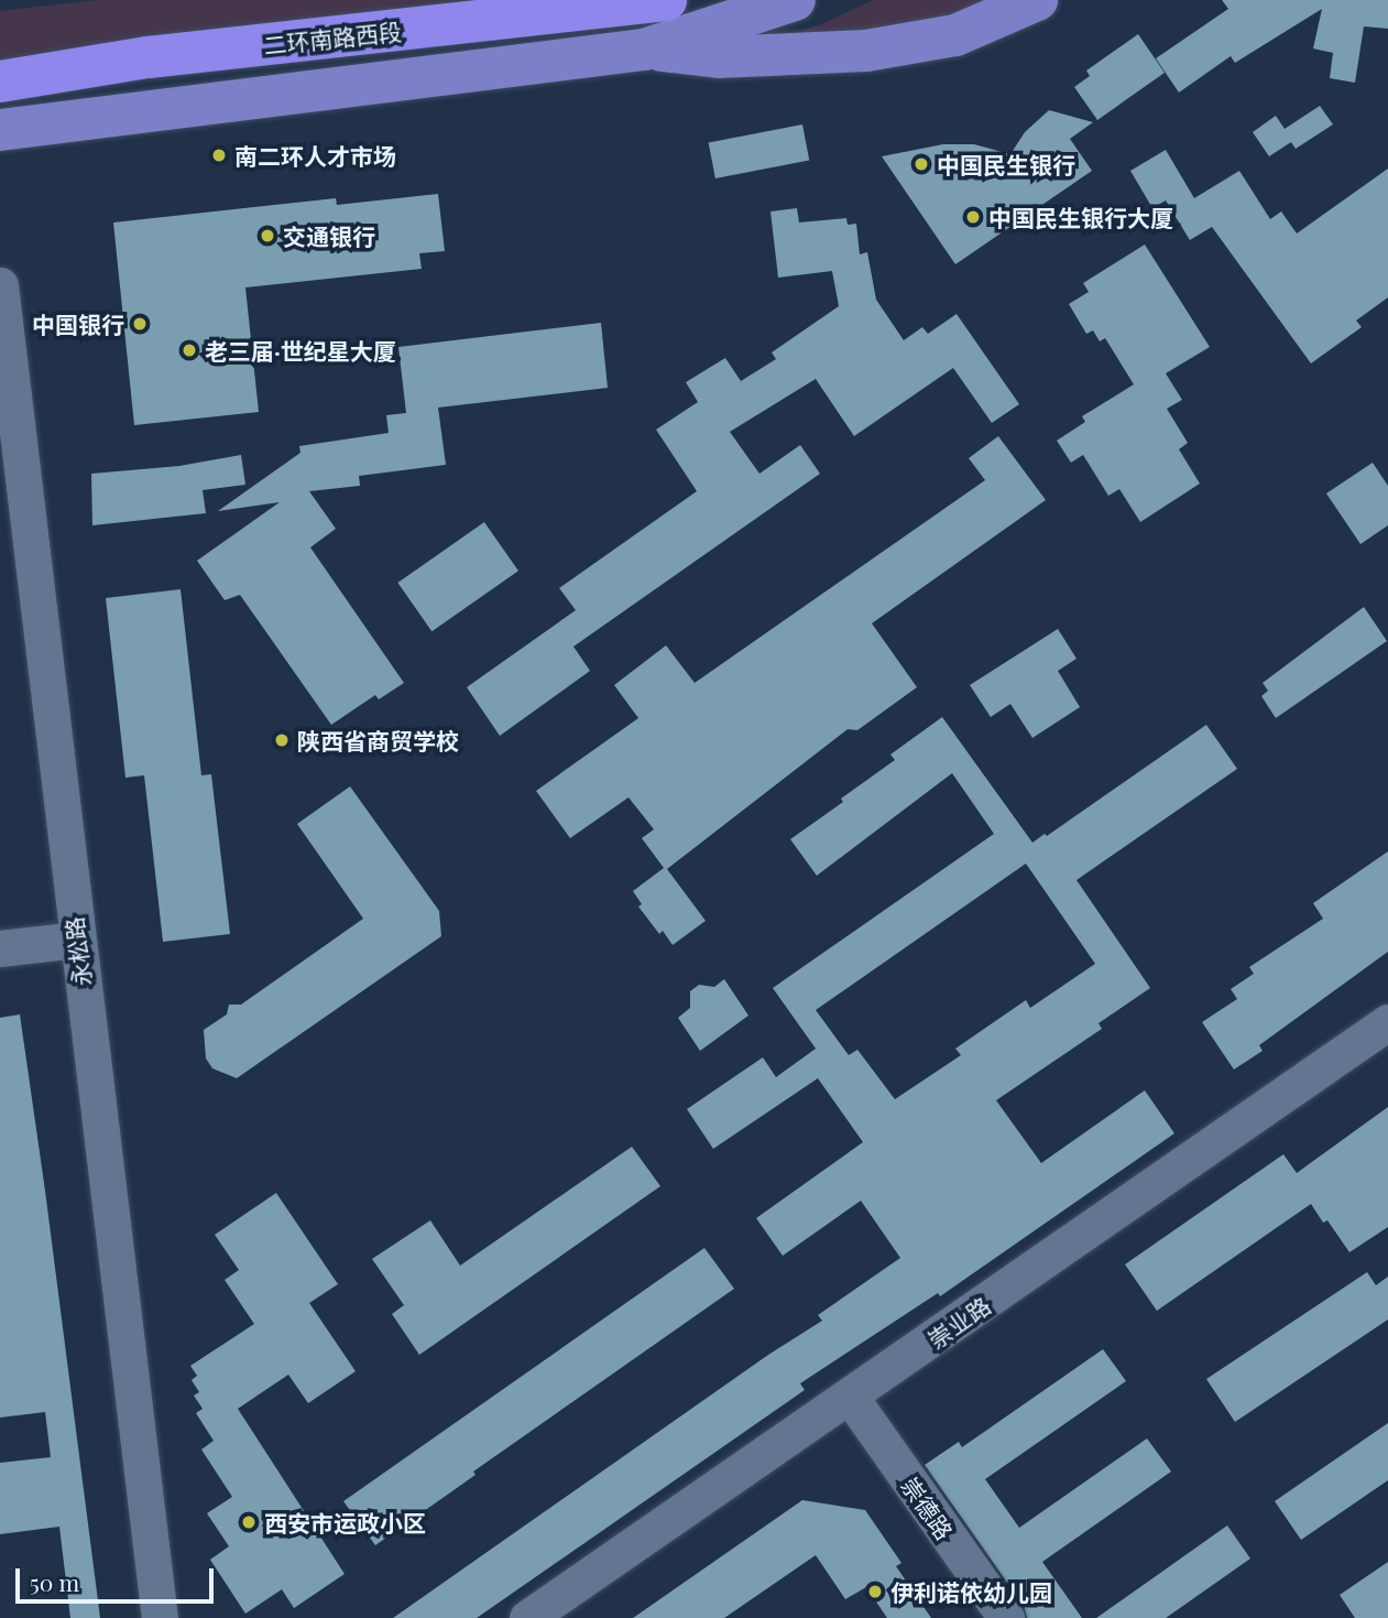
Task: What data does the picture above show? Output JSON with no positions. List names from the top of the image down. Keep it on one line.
{"streets":{"highway":["二环南路西段"],"street":["永松路","崇业路","崇德路"]},"crossings":[["崇业路","崇德路"]],"places":["南二环人才市场","中国民生银行","中国民生银行大厦","交通银行","中国银行","老三届·世纪星大厦","陕西省商贸学校","西安市运政小区","伊利诺依幼儿园"],"scale_bar":"50 m"}
